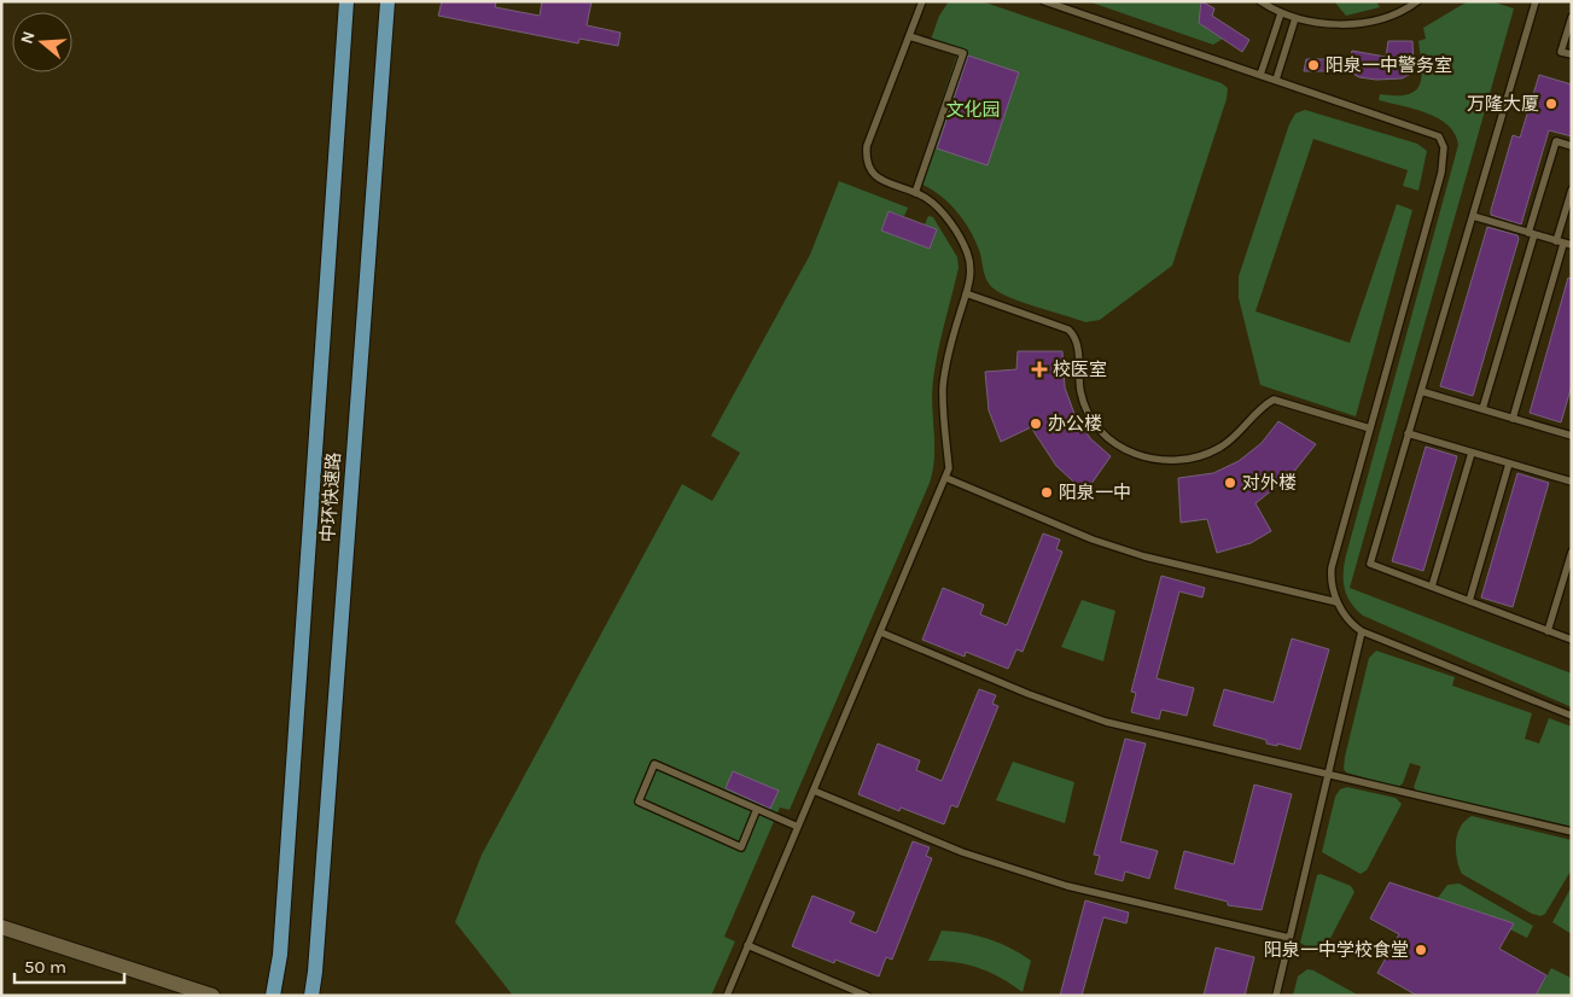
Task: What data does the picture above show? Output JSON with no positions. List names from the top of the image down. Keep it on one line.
{"streets":{"main road":["中环快速路"]},"parks":["文化园"],"places":{"other":["阳泉一中警务室","万隆大厦","办公楼","对外楼","阳泉一中","阳泉一中学校食堂"],"health":["校医室"]},"scale_bar":"50 m","north":"left"}
